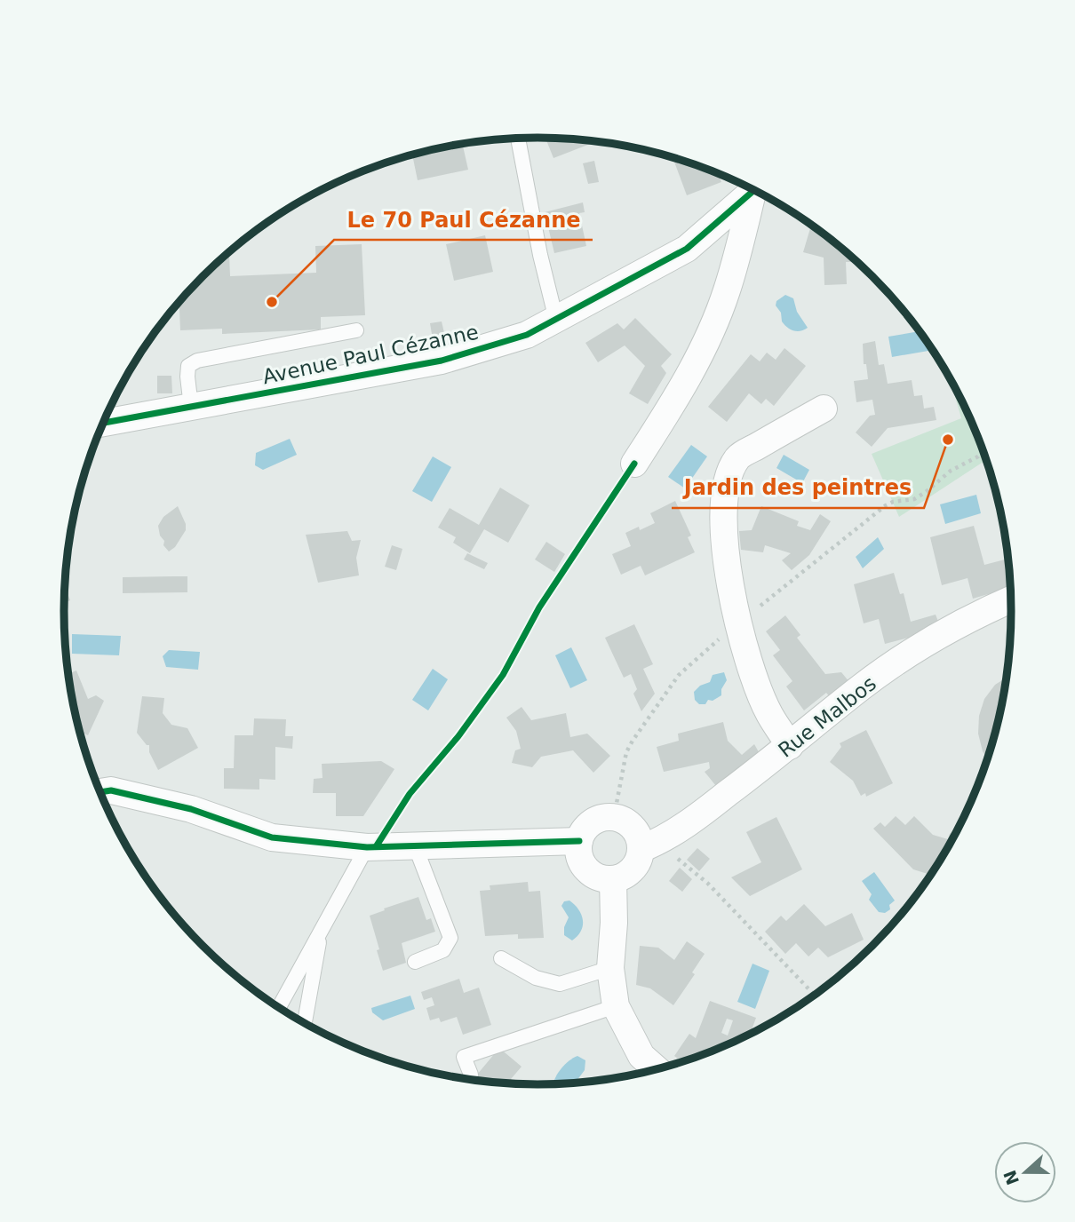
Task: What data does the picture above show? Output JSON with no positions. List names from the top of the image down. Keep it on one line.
{"streets":{"street":["Avenue Paul Cézanne","Rue Malbos"]},"places":["Le 70 Paul Cézanne","Jardin des peintres"],"north":"left"}
